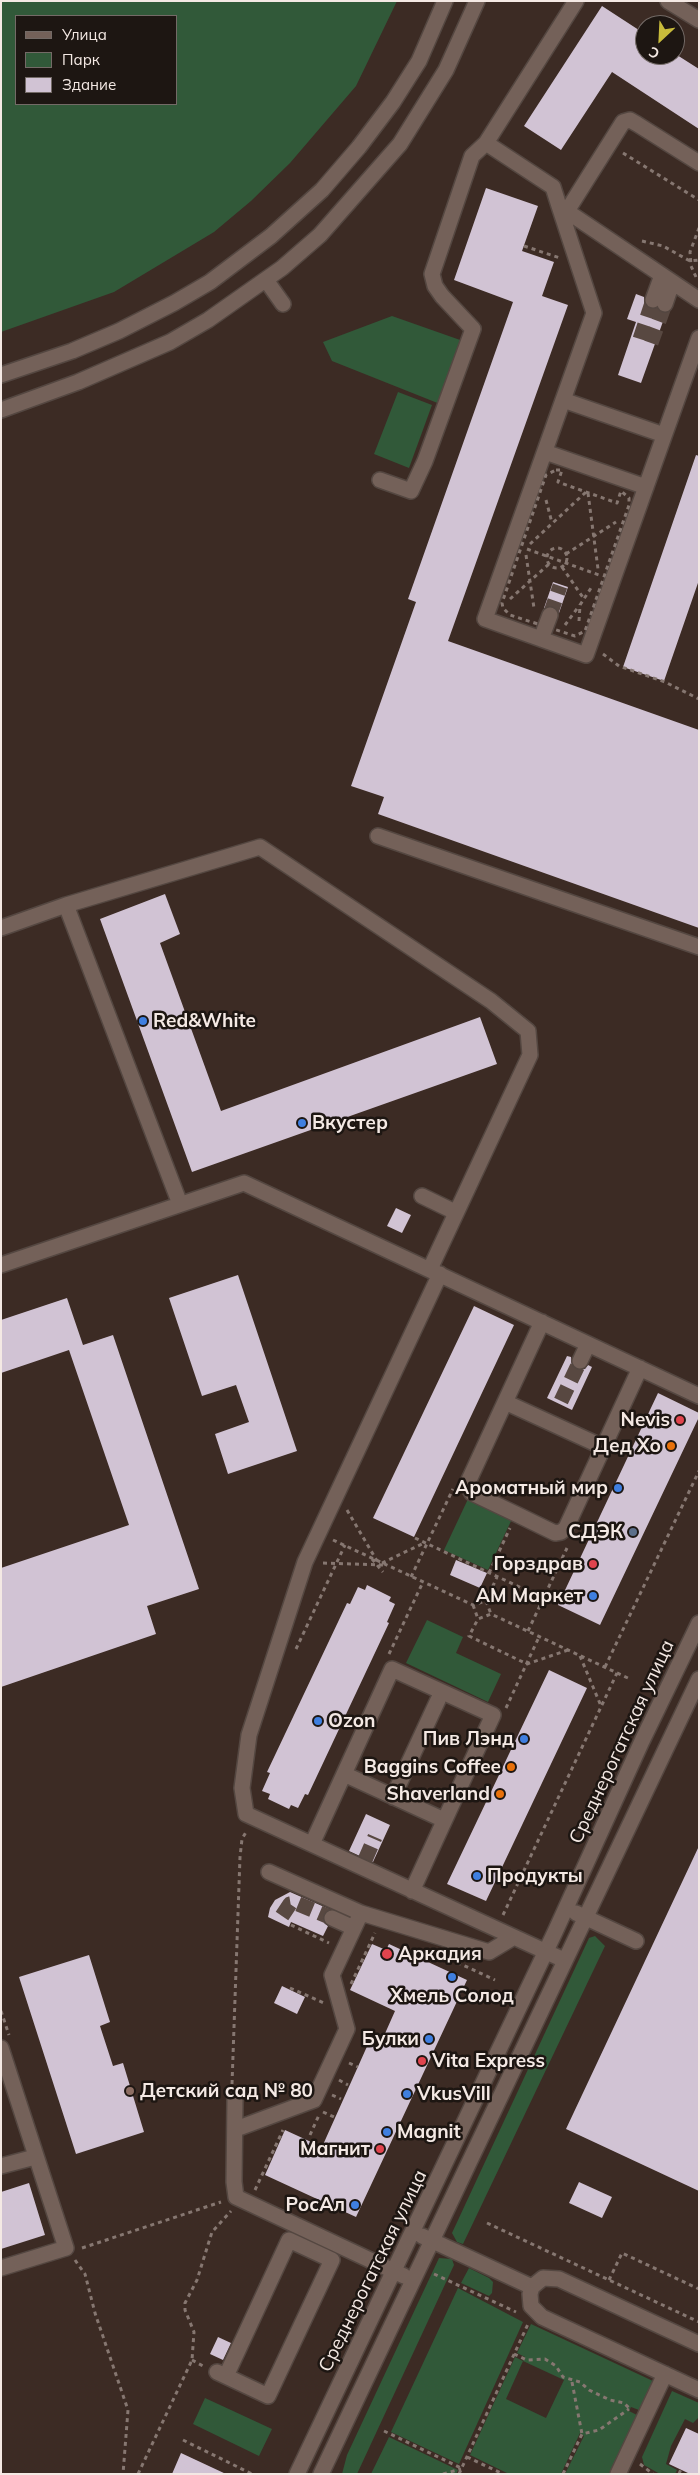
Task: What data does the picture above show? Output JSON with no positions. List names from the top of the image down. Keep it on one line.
{"streets":{"street":["Среднерогатская улица"]},"places":["Red&White","Вкустер","Nevis","Дед Хо","Ароматный мир","СДЭК","Горздрав","АМ Маркет","Ozon","Пив Лэнд","Baggins Coffee","Shaverland","Продукты","Аркадия","Хмель Солод","Булки","Vita Express","Детский сад № 80","VkusVill","Magnit","Магнит","РосАл"],"legend":["Улица","Парк","Здание"],"north":"bottom left"}
